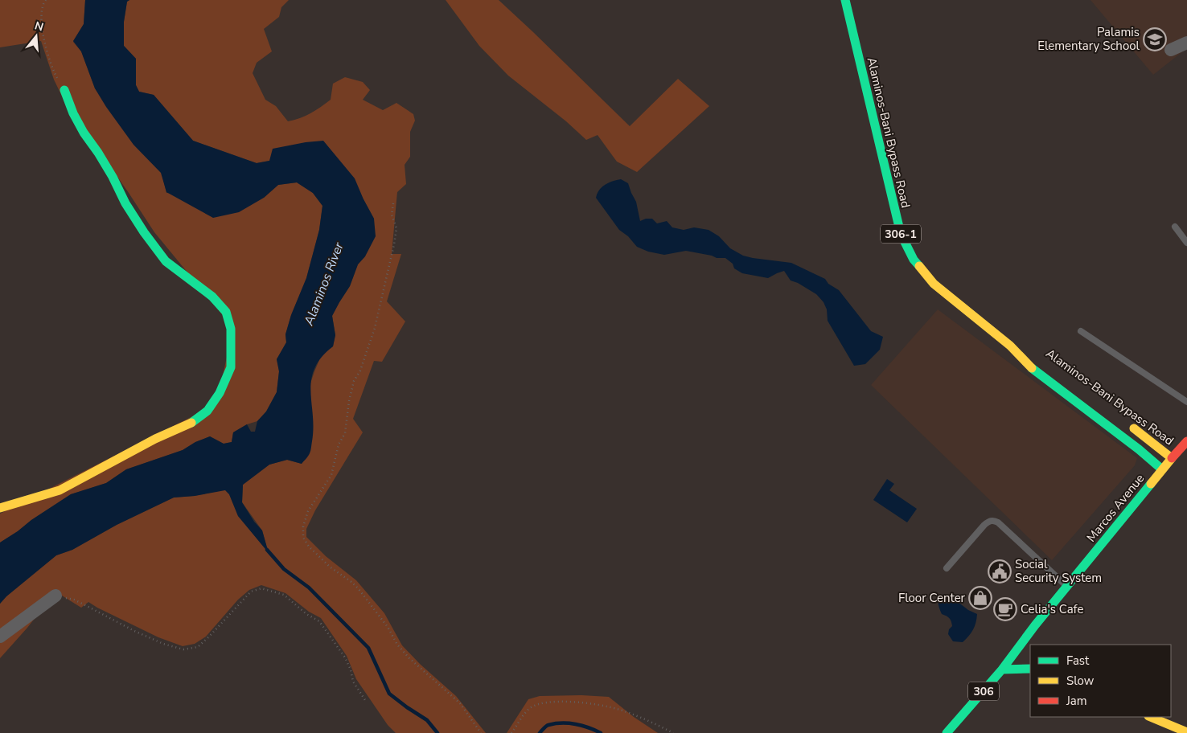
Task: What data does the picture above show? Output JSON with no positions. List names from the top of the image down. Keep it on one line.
{"streets":{"main road":["Alaminos-Bani Bypass Road","306-1","Marcos Avenue","306"]},"crossings":[["Alaminos-Bani Bypass Road","Marcos Avenue"],["Marcos Avenue","306"]],"water":["Alaminos River"],"places":{"school or university":["Palamis Elementary School"],"public building":["Social Security System"],"shop":["Floor Center"],"cafe":["Celia's Cafe"]},"legend":["Fast","Slow","Jam"],"north":"top"}
